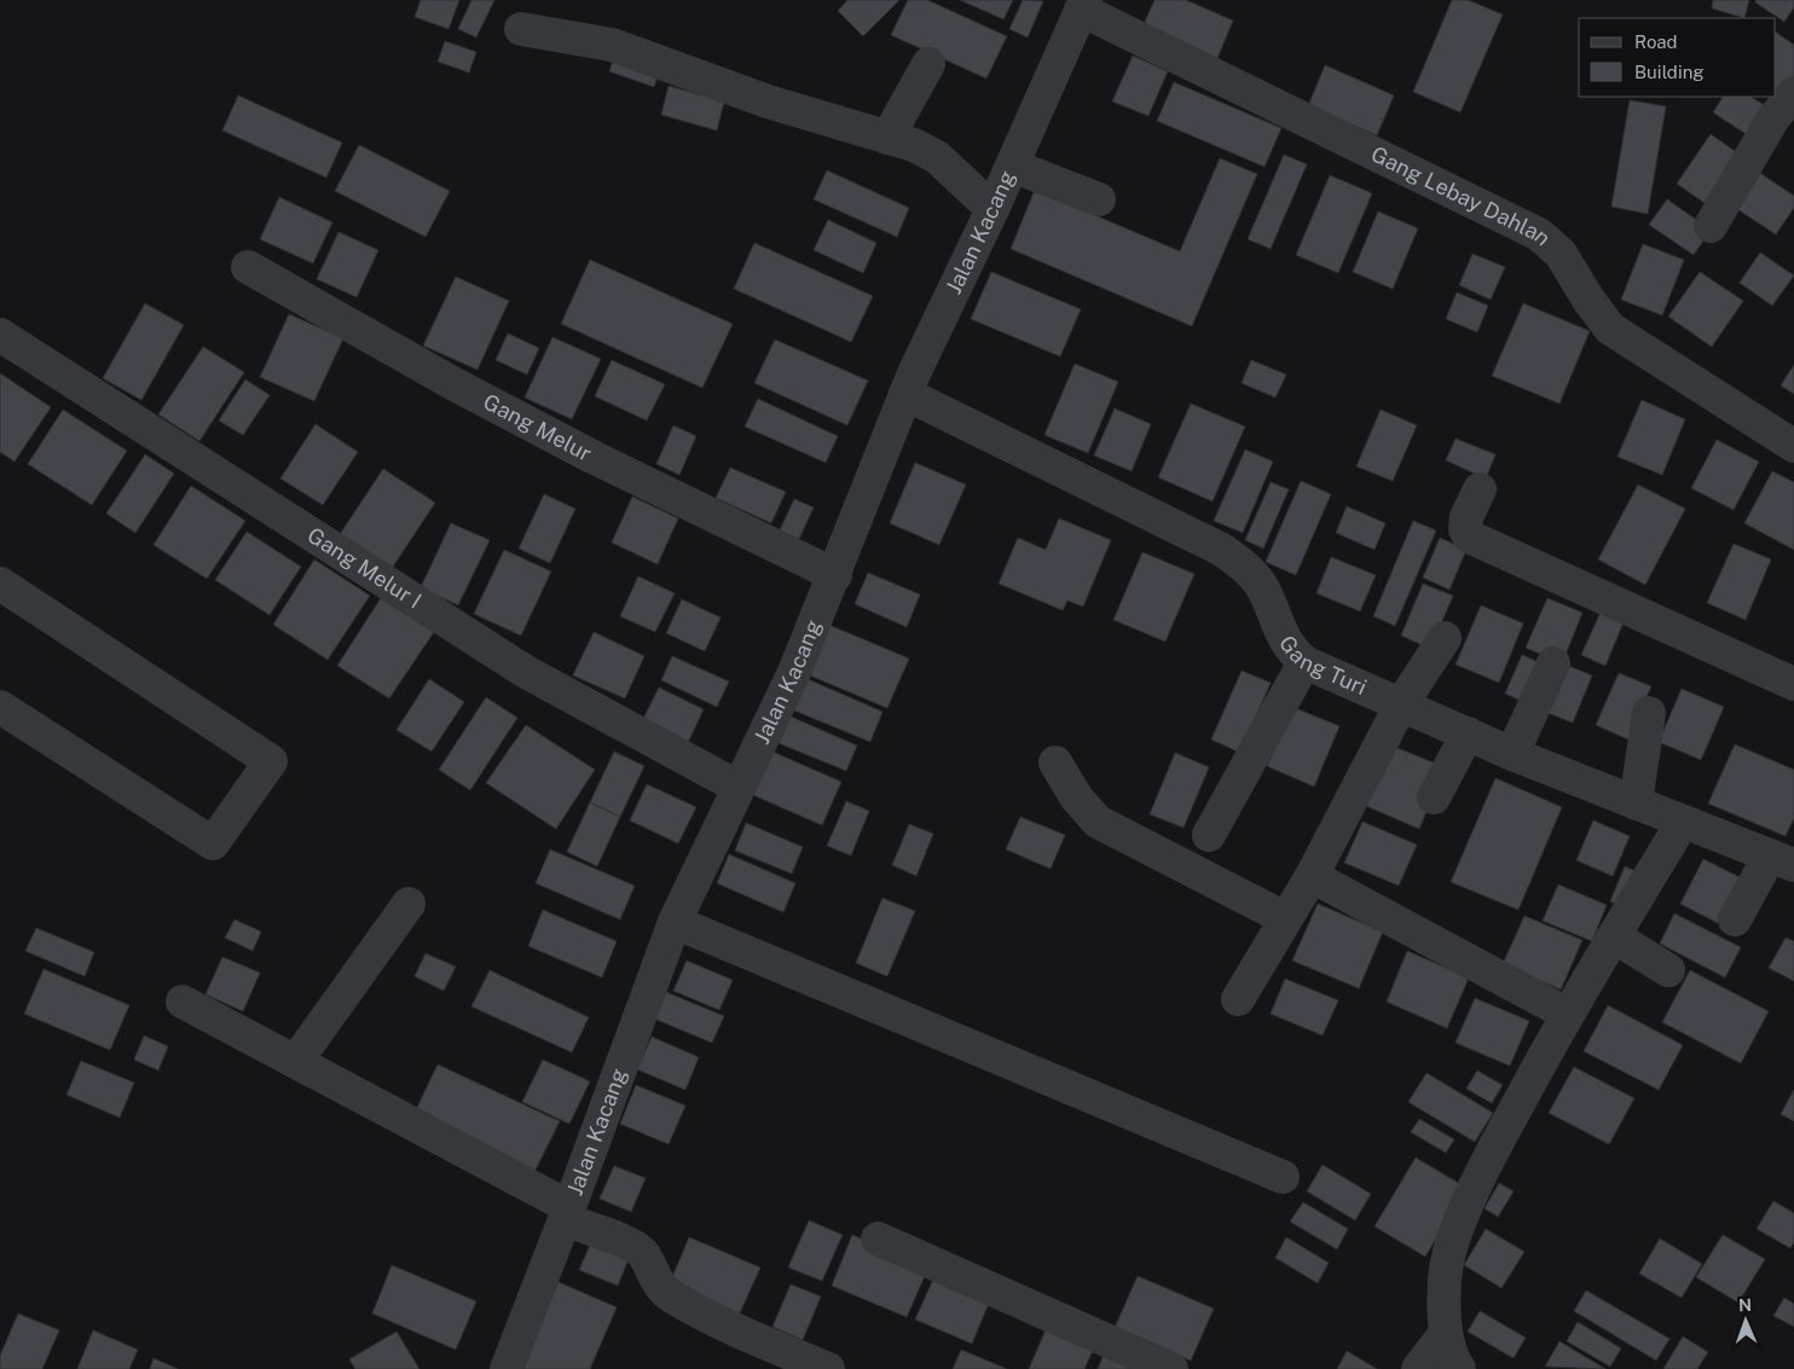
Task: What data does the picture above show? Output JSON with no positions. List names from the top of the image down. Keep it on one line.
{"streets":{"street":["Gang Lebay Dahlan","Jalan Kacang","Gang Melur","Gang Melur I","Gang Turi"]},"crossings":[["Gang Lebay Dahlan","Jalan Kacang"],["Jalan Kacang","Gang Melur"],["Jalan Kacang","Gang Melur I"],["Jalan Kacang","Gang Turi"]],"legend":["Road","Building"],"north":"top"}
